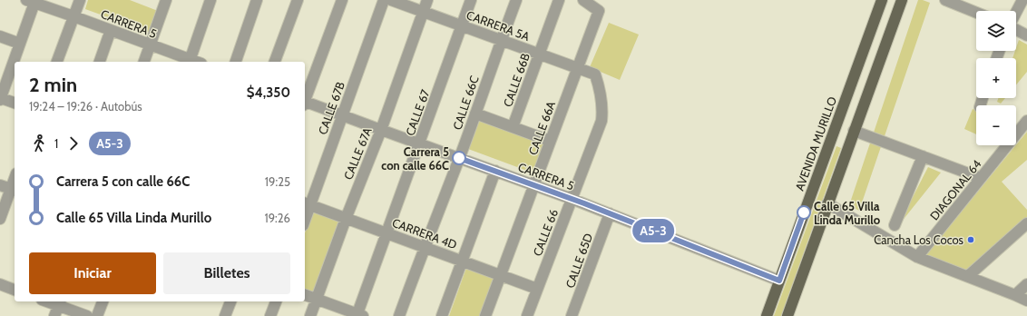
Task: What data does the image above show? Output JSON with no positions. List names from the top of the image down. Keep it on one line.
{"streets":{"main road":["AVENIDA MURILLO"],"street":["CARRERA 5","CARRERA 5A","CALLE 66B","CALLE 66C","CALLE 67B","CALLE 67","CALLE 66A","CALLE 67A","DIAGONAL 64","CALLE 66","CARRERA 4D","CALLE 65D"]},"crossings":[["CARRERA 5","CALLE 66C"],["CARRERA 5","CALLE 67B"],["CARRERA 5","CALLE 67"],["CARRERA 5","CALLE 66A"],["CARRERA 5","AVENIDA MURILLO"],["CARRERA 5","CALLE 67A"],["CARRERA 5","CALLE 66"],["CARRERA 5","CALLE 65D"],["CARRERA 5A","CALLE 66B"],["CARRERA 5A","CALLE 66C"],["CARRERA 5A","CALLE 67"],["CARRERA 5A","CALLE 66A"],["CARRERA 5A","CALLE 67A"],["CARRERA 5A","CALLE 66"],["CALLE 66C","CARRERA 4D"],["CALLE 67B","CARRERA 4D"],["CALLE 67","CARRERA 4D"],["CALLE 66A","CARRERA 4D"],["CALLE 67A","CARRERA 4D"],["CALLE 66","CARRERA 4D"]],"places":["Carrera 5 con calle 66C","Calle 65 Villa Linda Murillo","Cancha Los Cocos"],"lines":["bus line A5-3"],"page":{"on_map":"A5-3","map_buttons":["+","−"],"heading":["2 min","19:24 – 19:26 · Autobús","$4,350"],"legs":["1","A5-3"],"list":[{"name":"Carrera 5 con calle 66C","value":"19:25"},{"name":"Calle 65 Villa Linda Murillo","value":"19:26"}],"buttons":["Iniciar","Billetes"]}}
